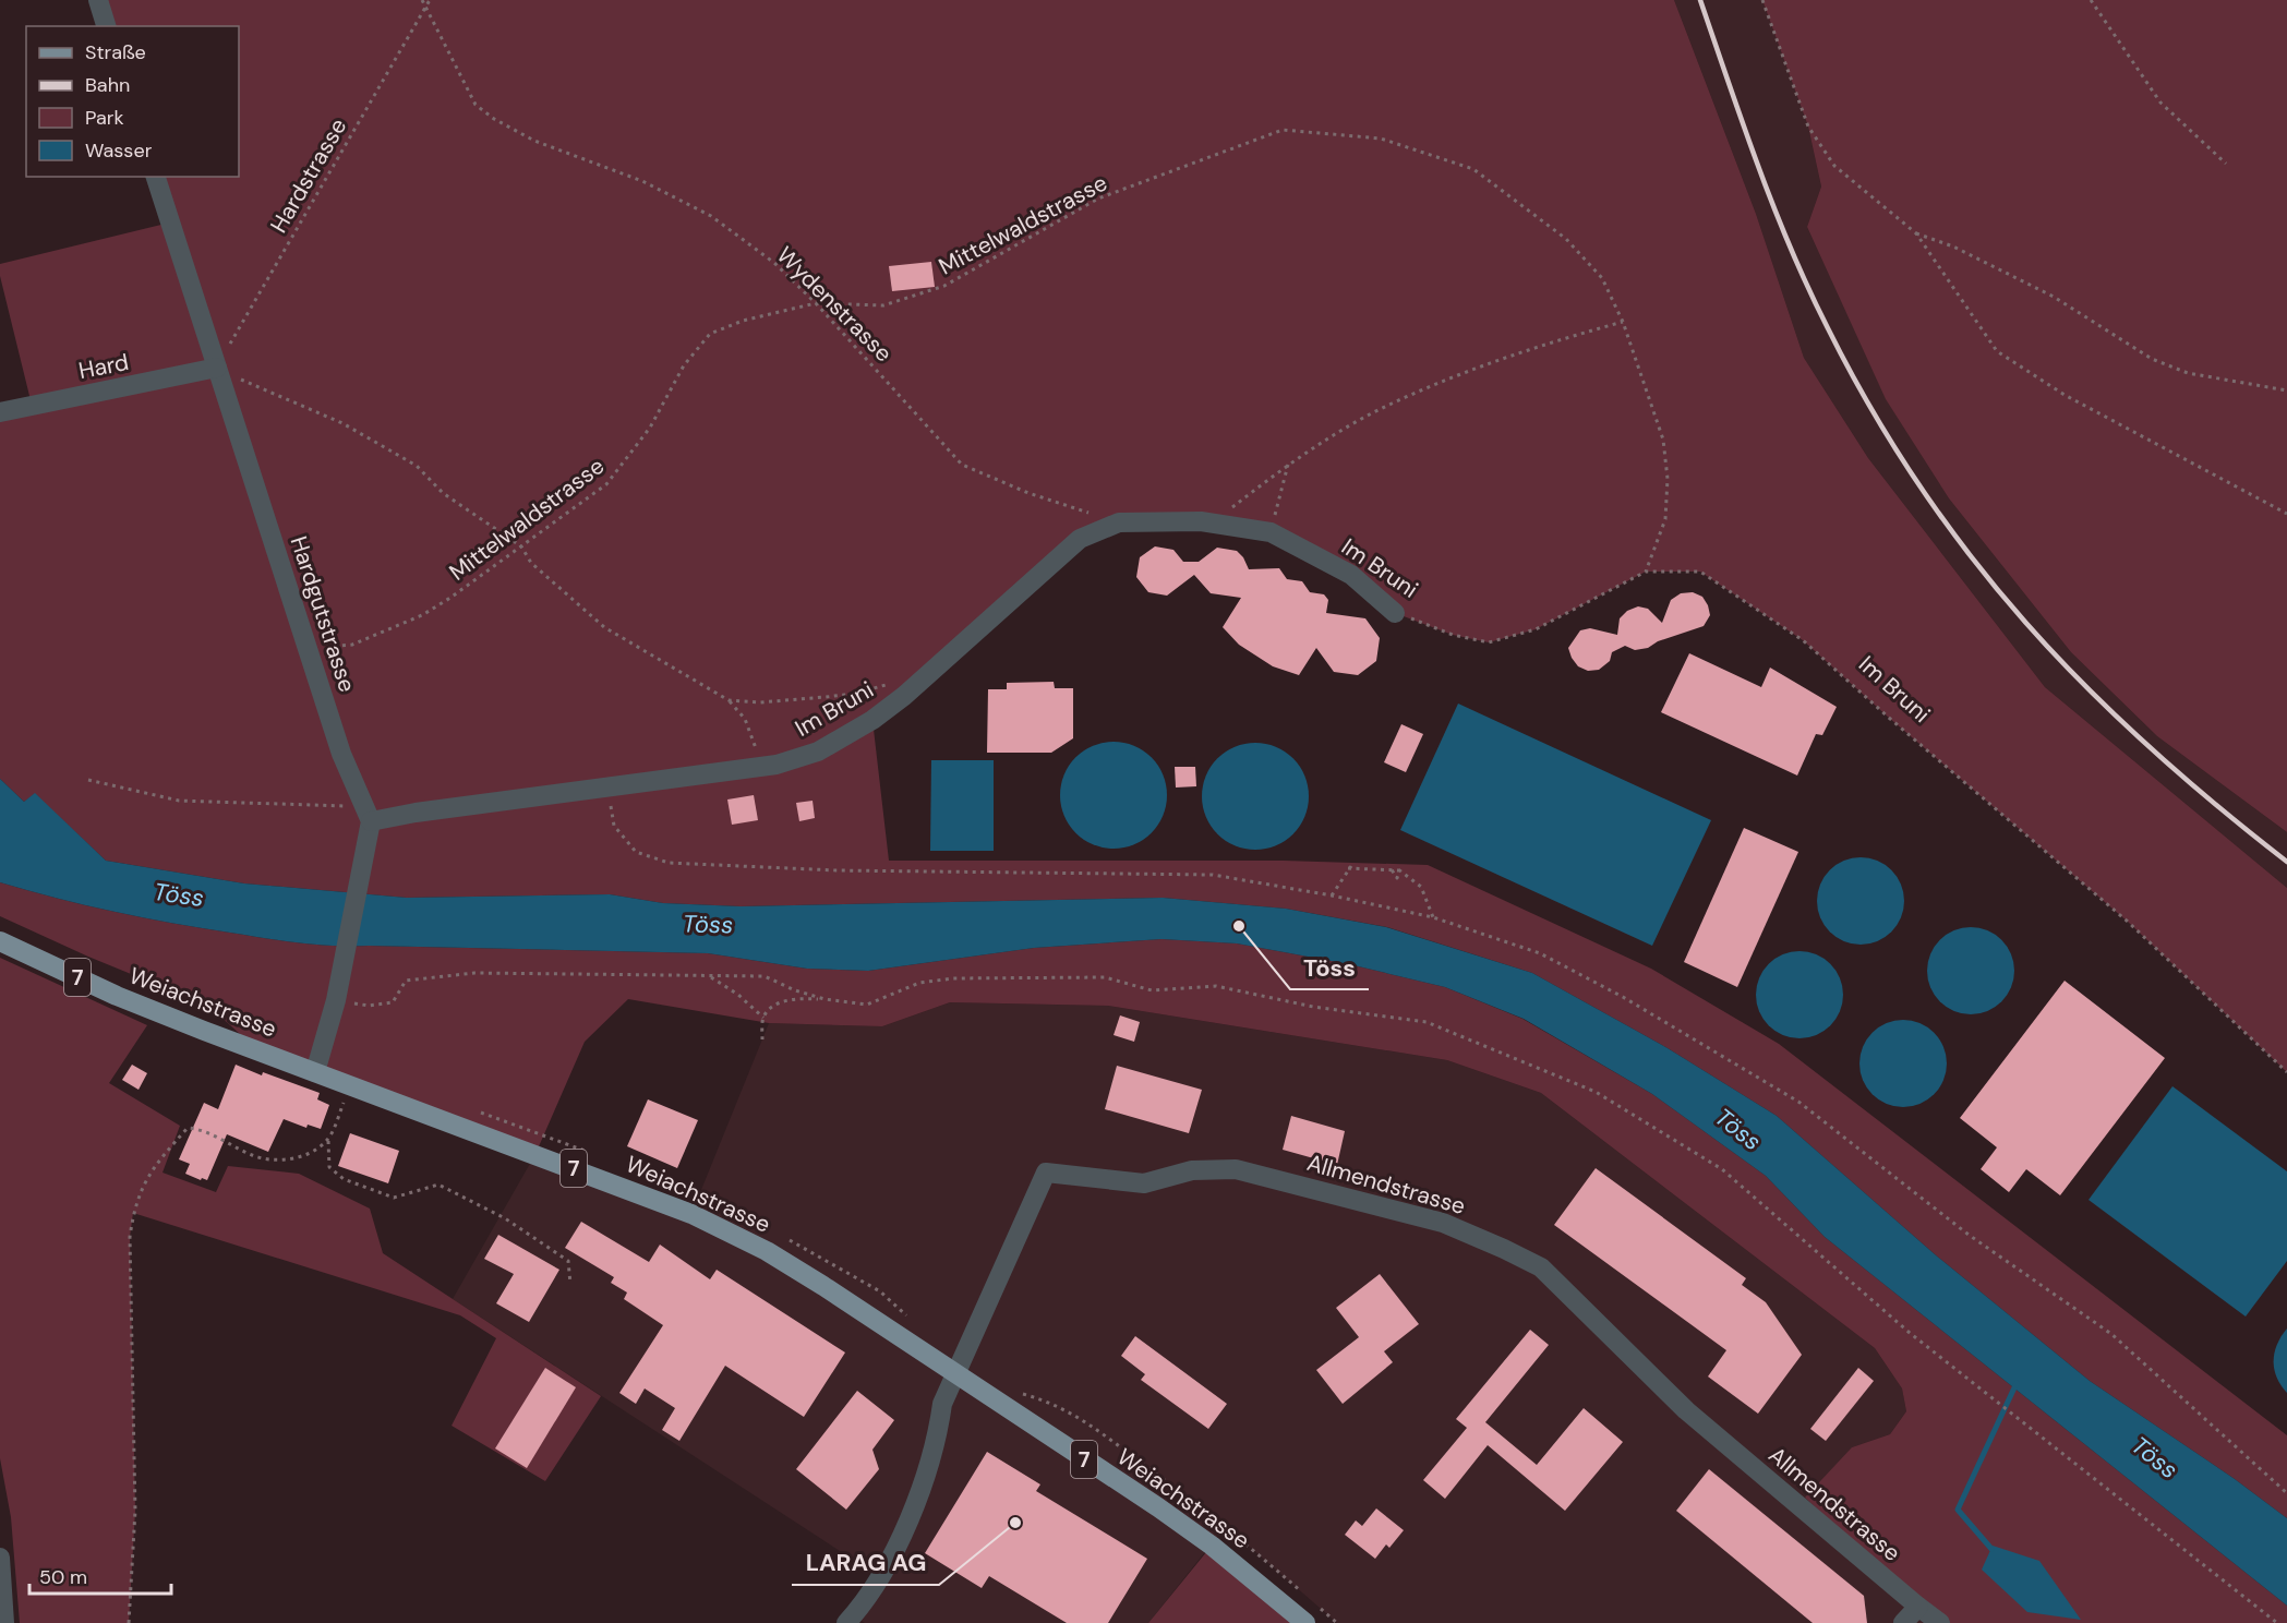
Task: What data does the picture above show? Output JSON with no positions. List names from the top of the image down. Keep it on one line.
{"streets":{"main road":["7","Weiachstrasse"],"street":["Hard","Im Bruni","Hardgutstrasse","Allmendstrasse"],"path":["Hardstrasse","Mittelwaldstrasse","Wydenstrasse"]},"crossings":[["Hardstrasse","Wydenstrasse"],["Hardstrasse","Hard"],["Hardstrasse","Hardgutstrasse"],["Mittelwaldstrasse","Wydenstrasse"],["Mittelwaldstrasse","Im Bruni"],["Mittelwaldstrasse","Hardgutstrasse"],["Wydenstrasse","Im Bruni"],["Hard","Hardgutstrasse"],["Im Bruni","Hardgutstrasse"],["Weiachstrasse","Allmendstrasse"]],"water":["Töss"],"places":["Töss","LARAG AG"],"legend":["Straße","Bahn","Park","Wasser"],"scale_bar":"50 m"}
